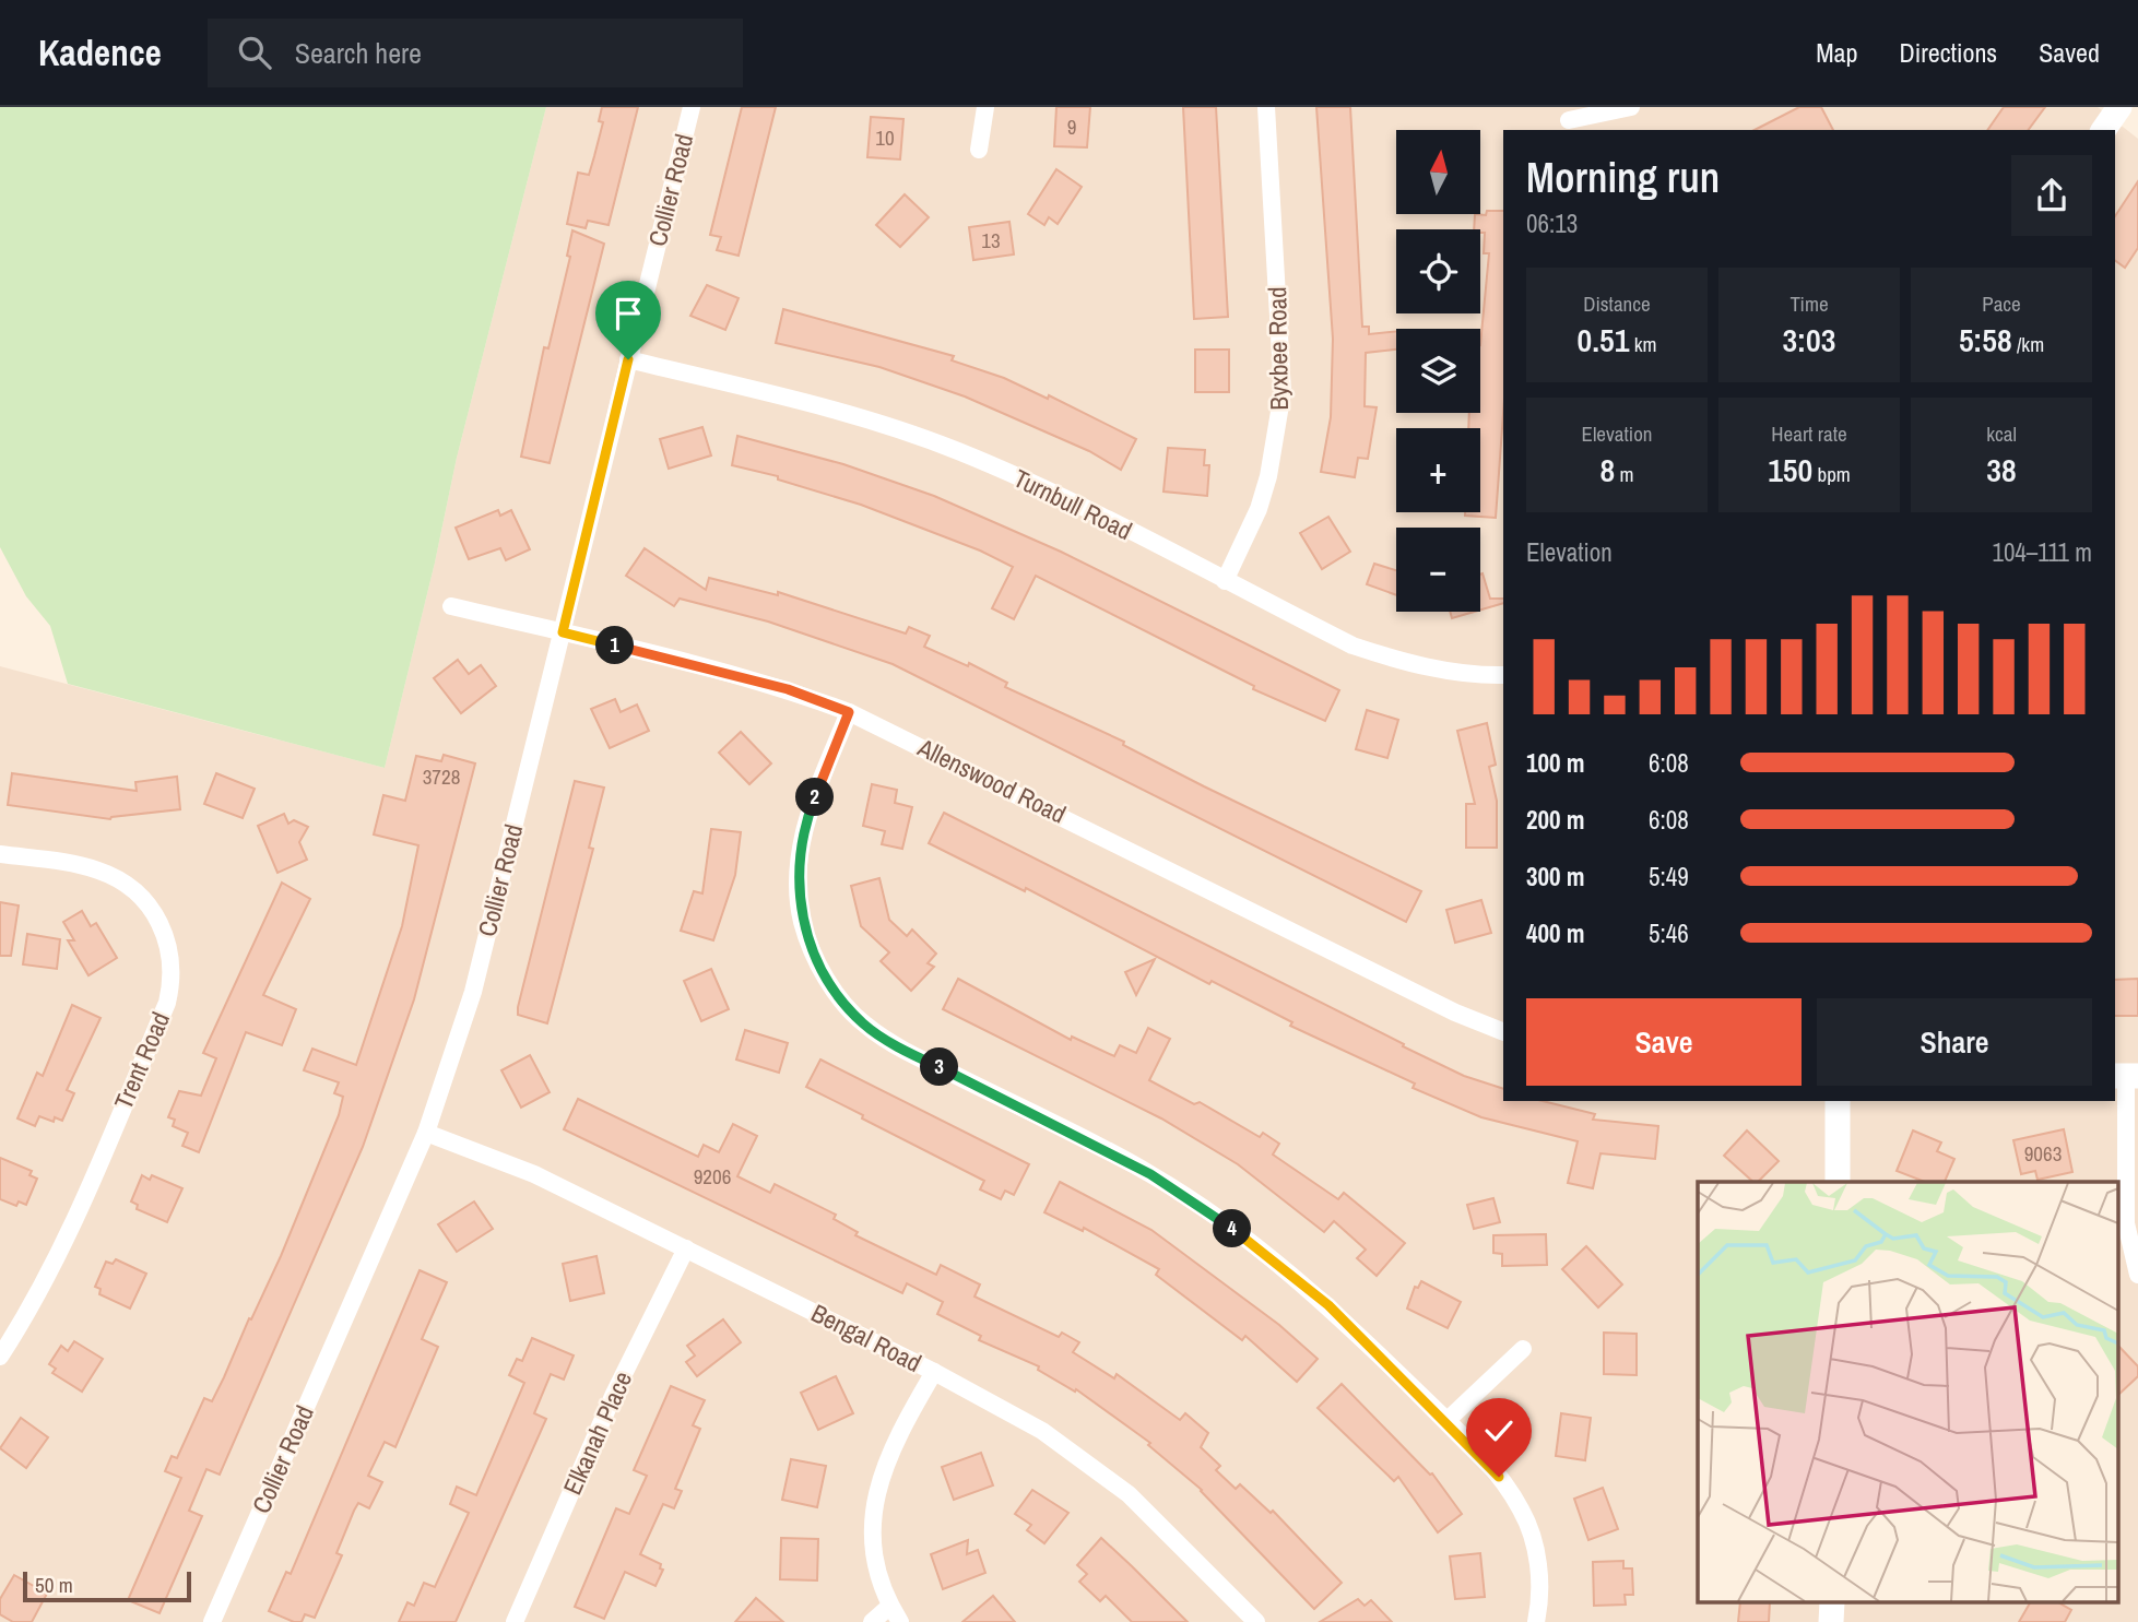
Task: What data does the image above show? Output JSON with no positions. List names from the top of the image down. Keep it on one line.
{"streets":{"street":["Collier Road","Byxbee Road","Turnbull Road","Allenswood Road","Trent Road","Bengal Road","Elkanah Place"]},"crossings":[["Collier Road","Turnbull Road"],["Collier Road","Allenswood Road"],["Collier Road","Bengal Road"],["Byxbee Road","Turnbull Road"],["Bengal Road","Elkanah Place"]],"house_numbers":["9","10","13","3728","9063","9206"],"scale_bar":"50 m","north":"top","page":{"header":"Kadence","search":"Search here","nav":["Map","Directions","Saved"],"map_buttons":["+","−"],"heading":["Morning run","06:13"],"stats":[["Distance","0.51 km"],["Time","3:03"],["Pace","5:58 /km"],["Elevation","8 m"],["Heart rate","150 bpm"],["kcal","38"]],"chart":["Elevation","104–111 m"],"pins":["1","2","3","4"],"list":[{"name":"100 m","note":"6:08"},{"name":"200 m","note":"6:08"},{"name":"300 m","note":"5:49"},{"name":"400 m","note":"5:46"}],"buttons":["Save","Share"],"scale":"50 m"}}
